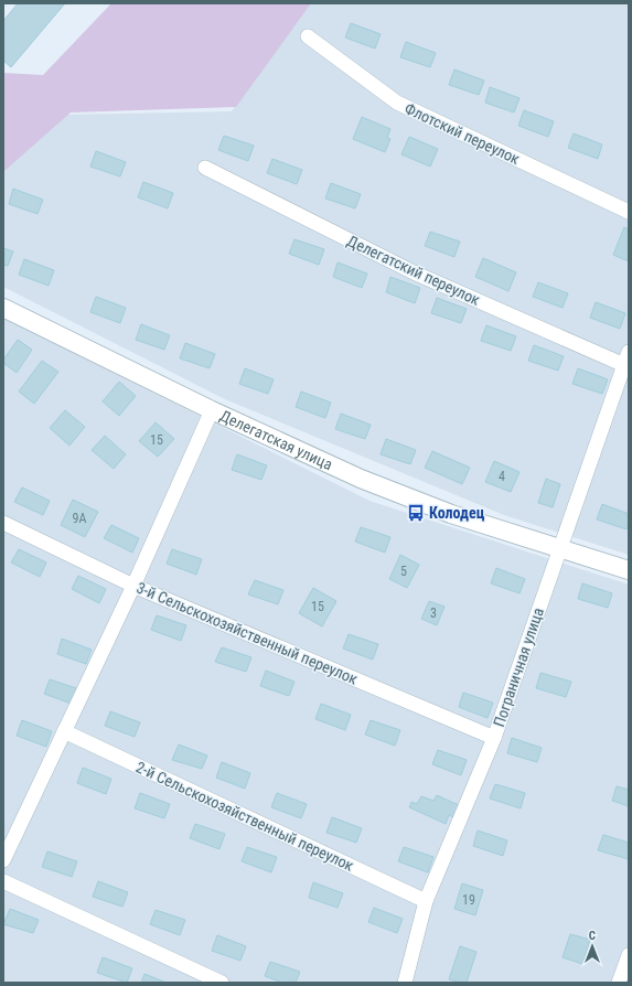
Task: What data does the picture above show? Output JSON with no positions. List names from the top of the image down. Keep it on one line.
{"streets":{"street":["Флотский переулок","Делегатский переулок","Делегатская улица","3-й Сельскохозяйственный переулок","Пограничная улица","2-й Сельскохозяйственный переулок"]},"crossings":[["Делегатский переулок","Пограничная улица"],["Делегатская улица","Пограничная улица"],["3-й Сельскохозяйственный переулок","Пограничная улица"],["Пограничная улица","2-й Сельскохозяйственный переулок"]],"places":{"bus stop":["Колодец"]},"house_numbers":["15","4","9А","5","15","3","19"],"north":"top"}
